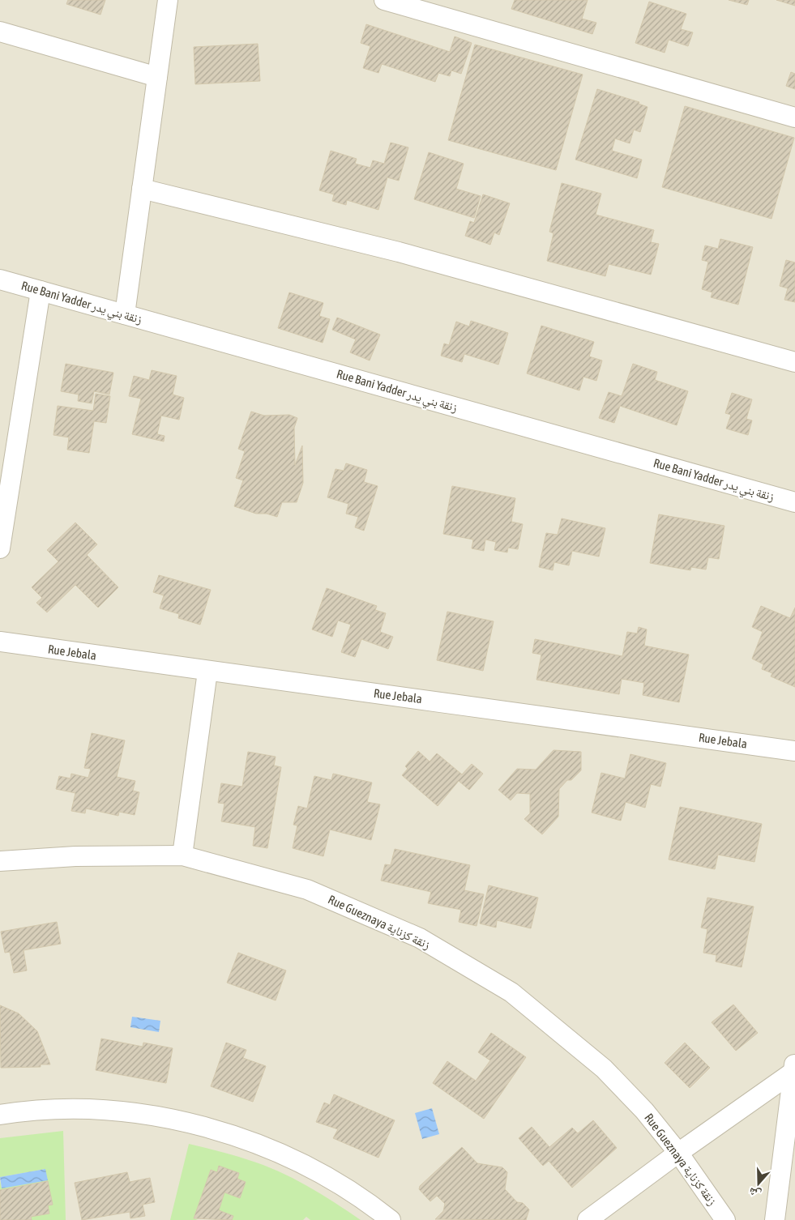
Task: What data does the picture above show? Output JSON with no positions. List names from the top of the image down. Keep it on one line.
{"streets":{"street":["Rue Bani Yadder زنقة بني يدر","Rue Jebala","Rue Gueznaya زنقة كزناية"]},"north":"bottom"}
